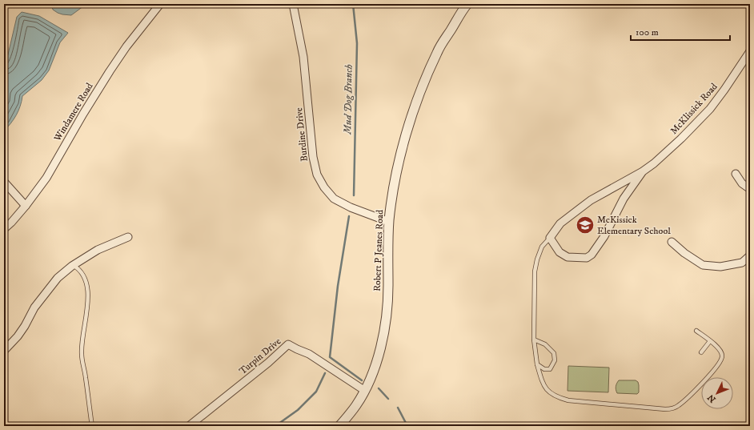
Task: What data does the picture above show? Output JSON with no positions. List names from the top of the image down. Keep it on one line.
{"streets":{"street":["McKlissick Road","Windamere Road","Burdine Drive","Robert P Jeanes Road","Turpin Drive"]},"crossings":[["Burdine Drive","Robert P Jeanes Road"],["Robert P Jeanes Road","Turpin Drive"]],"water":["Mud Dog Branch"],"places":{"school or university":["McKissick Elementary School"]},"scale_bar":"100 m","north":"bottom left"}
